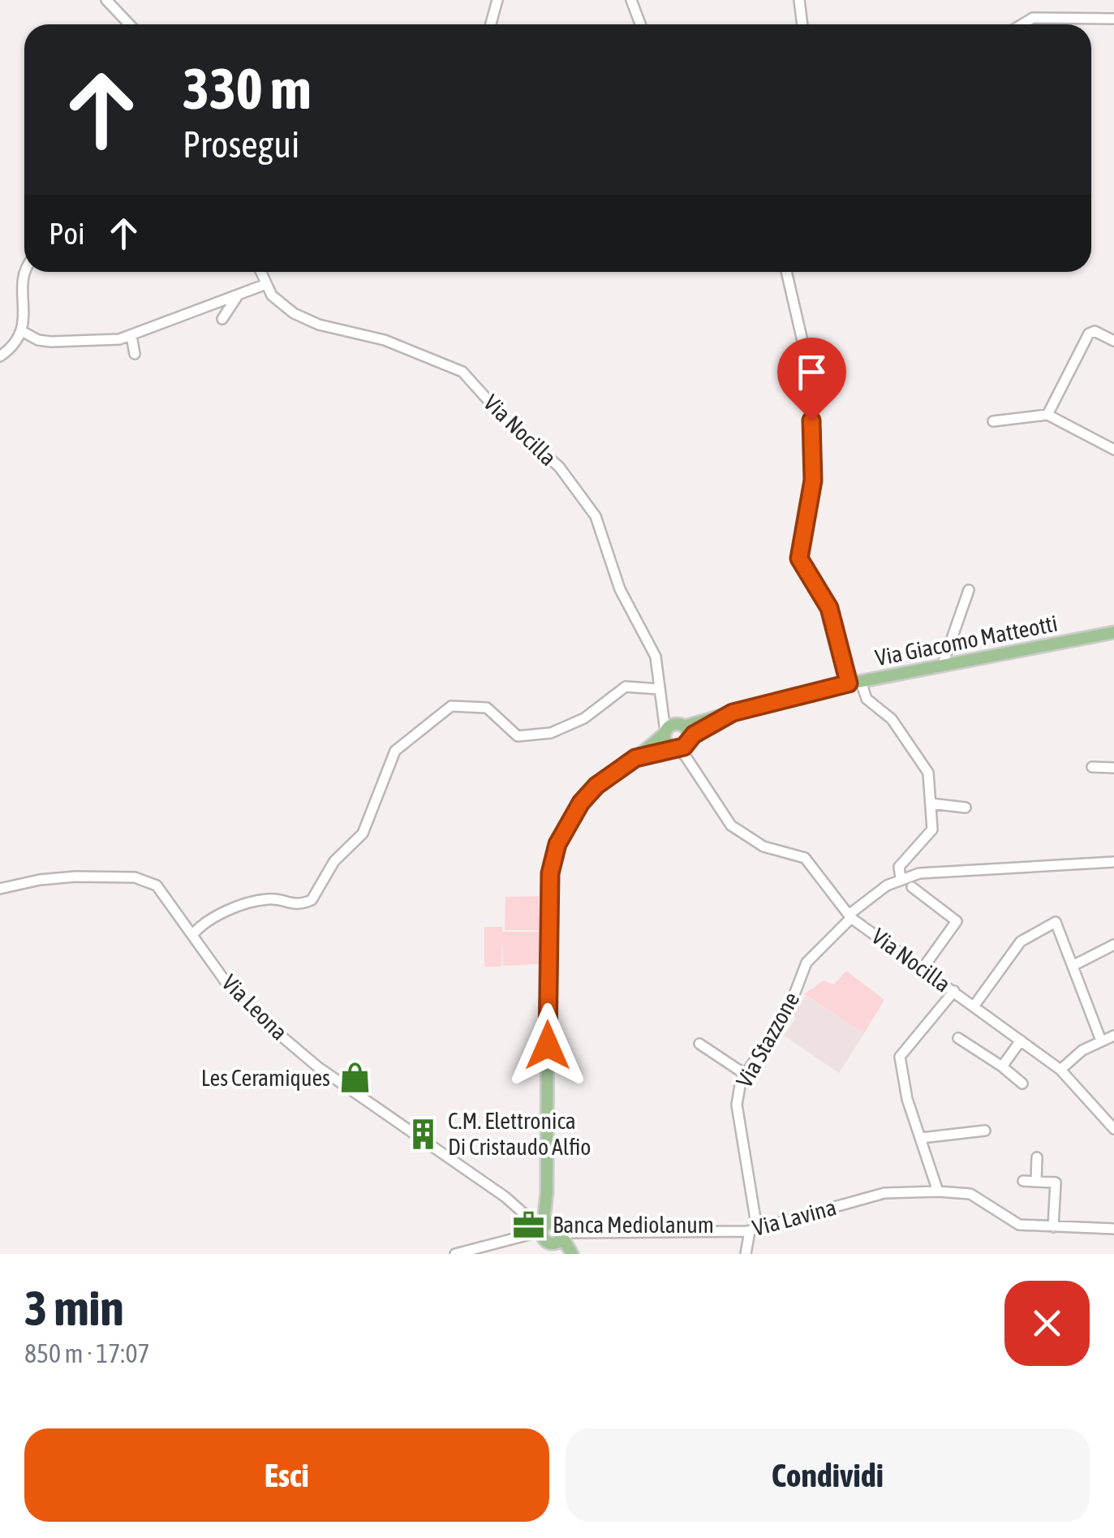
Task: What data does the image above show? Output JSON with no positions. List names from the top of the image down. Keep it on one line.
{"streets":{"main road":["Via Giacomo Matteotti"],"street":["Via Nocilla","Via Leona","Via Stazzone","Via Lavina"]},"crossings":[["Via Nocilla","Via Giacomo Matteotti"],["Via Nocilla","Via Stazzone"],["Via Leona","Via Lavina"],["Via Stazzone","Via Lavina"]],"places":{"shop":["Les Ceramiques"],"building":["C.M. Elettronica Di Cristaudo Alfio"],"office":["Banca Mediolanum"]},"page":{"turn":["330 m","Prosegui"],"then":"Poi","heading":["3 min","850 m · 17:07"],"buttons":["Esci","Condividi"]}}
